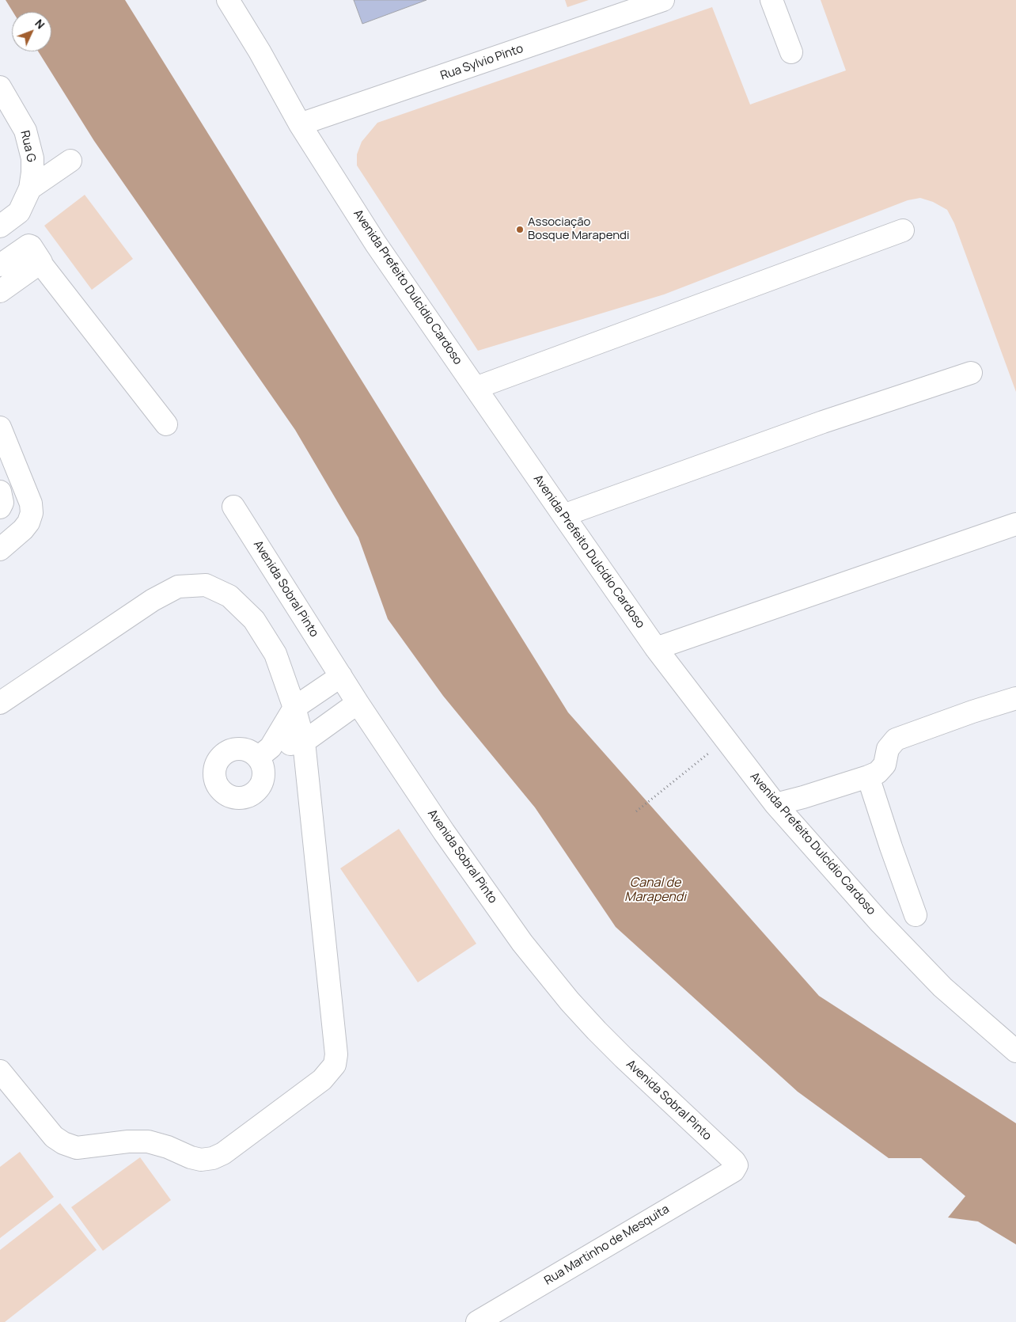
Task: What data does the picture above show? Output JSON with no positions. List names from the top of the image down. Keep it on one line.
{"streets":{"street":["Rua Sylvio Pinto","Rua G","Avenida Prefeito Dulcídio Cardoso","Avenida Sobral Pinto","Rua Martinho de Mesquita"]},"crossings":[["Rua Sylvio Pinto","Avenida Prefeito Dulcídio Cardoso"],["Avenida Sobral Pinto","Rua Martinho de Mesquita"]],"water":["Canal de Marapendi"],"places":["Associação Bosque Marapendi"],"north":"top right"}
